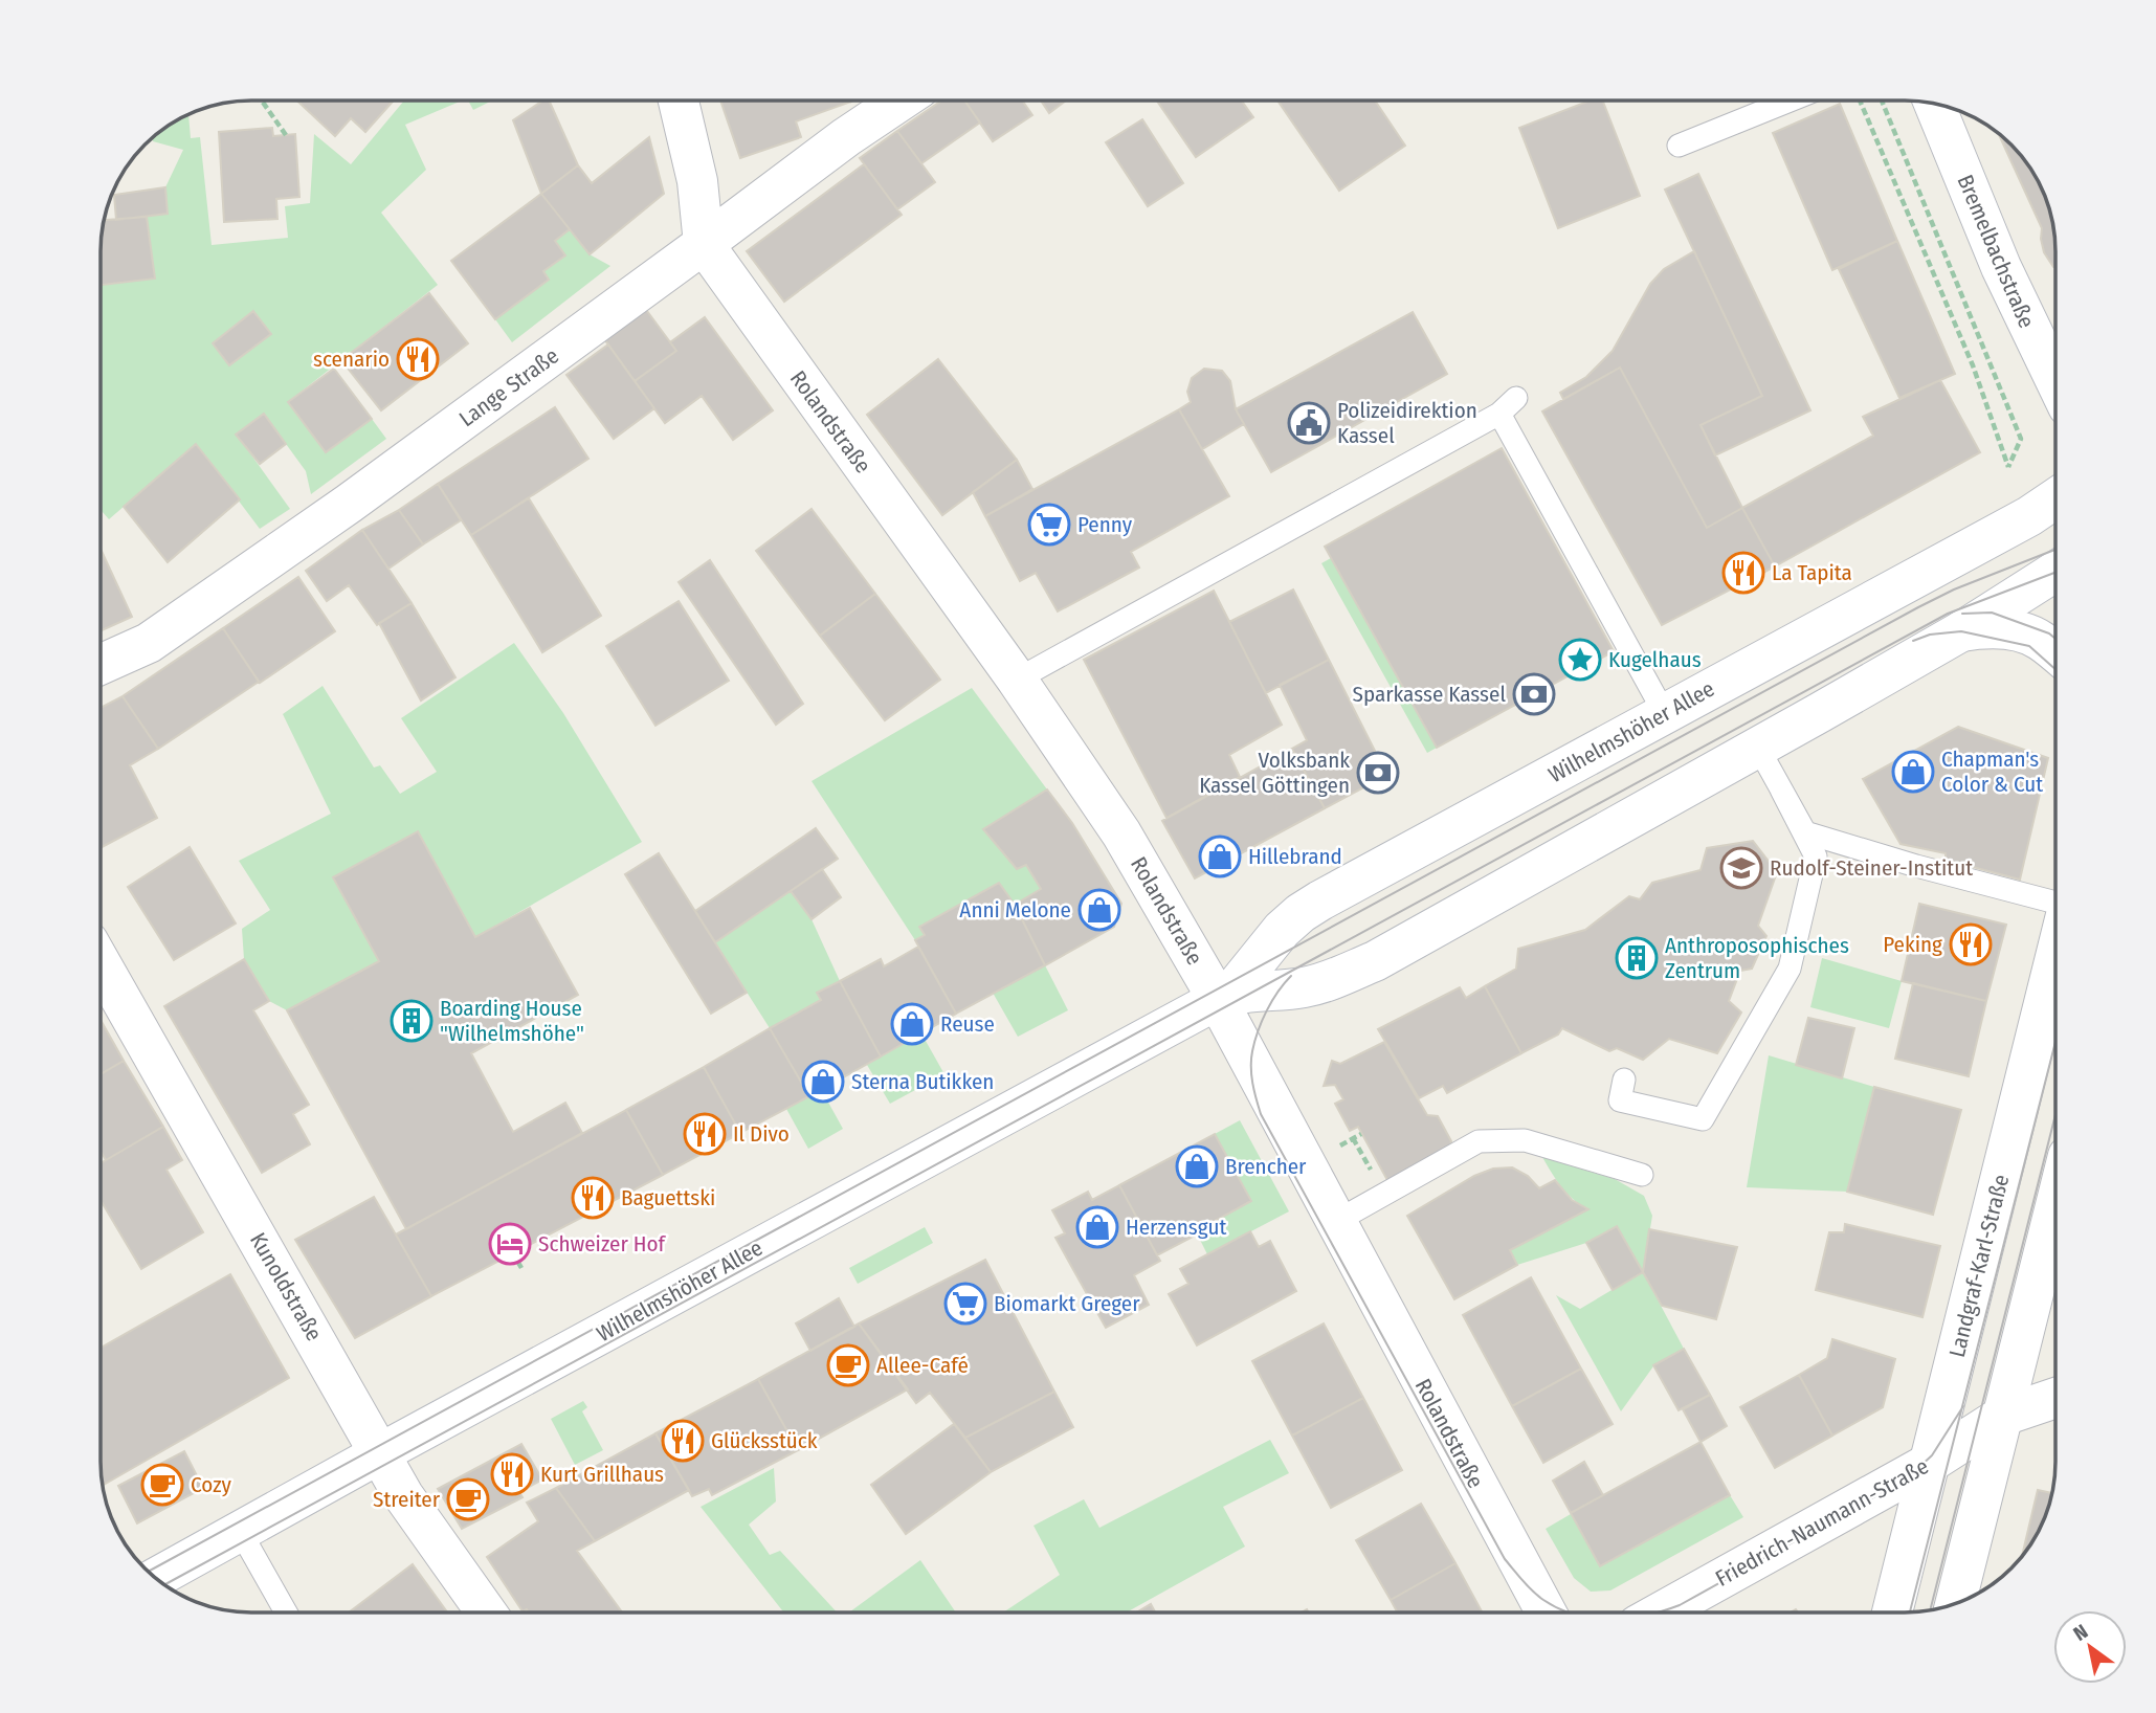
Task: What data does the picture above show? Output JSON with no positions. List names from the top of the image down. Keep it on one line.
{"streets":{"street":["Bremelbachstraße","Lange Straße","Rolandstraße","Wilhelmshöher Allee","Landgraf-Karl-Straße","Kunoldstraße","Friedrich-Naumann-Straße"]},"crossings":[["Lange Straße","Rolandstraße"],["Rolandstraße","Wilhelmshöher Allee"],["Wilhelmshöher Allee","Kunoldstraße"],["Landgraf-Karl-Straße","Friedrich-Naumann-Straße"]],"places":{"restaurant":["scenario","La Tapita","Peking","Il Divo","Baguettski","Glücksstück","Kurt Grillhaus"],"public building":["Polizeidirektion Kassel"],"supermarket":["Penny","Biomarkt Greger"],"place":["Kugelhaus"],"bank":["Sparkasse Kassel","Volksbank Kassel Göttingen"],"shop":["Chapman's Color & Cut","Hillebrand","Anni Melone","Reuse","Sterna Butikken","Brencher","Herzensgut"],"school or university":["Rudolf-Steiner-Institut"],"building":["Anthroposophisches Zentrum","Boarding House \"Wilhelmshöhe\""],"hotel":["Schweizer Hof"],"cafe":["Allee-Café","Cozy","Streiter"]},"north":"top left"}
